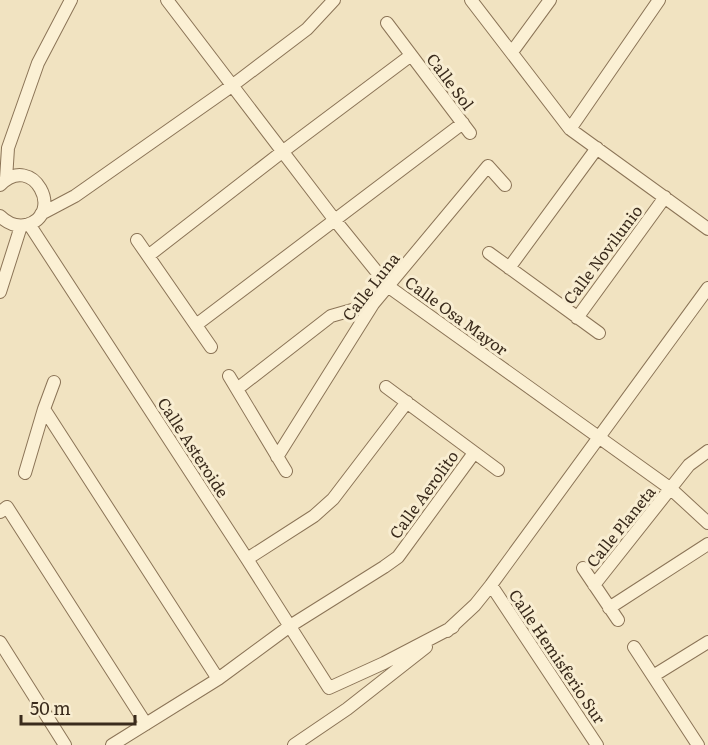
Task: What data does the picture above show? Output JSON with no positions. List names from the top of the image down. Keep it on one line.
{"streets":{"street":["Calle Sol","Calle Novilunio","Calle Luna","Calle Osa Mayor","Calle Asteroide","Calle Aerolito","Calle Planeta","Calle Hemisferio Sur"]},"crossings":[["Calle Sol","Calle Osa Mayor"],["Calle Luna","Calle Osa Mayor"],["Calle Osa Mayor","Calle Planeta"],["Calle Osa Mayor","Calle Hemisferio Sur"],["Calle Asteroide","Calle Aerolito"],["Calle Asteroide","Calle Hemisferio Sur"]],"scale_bar":"50 m"}
